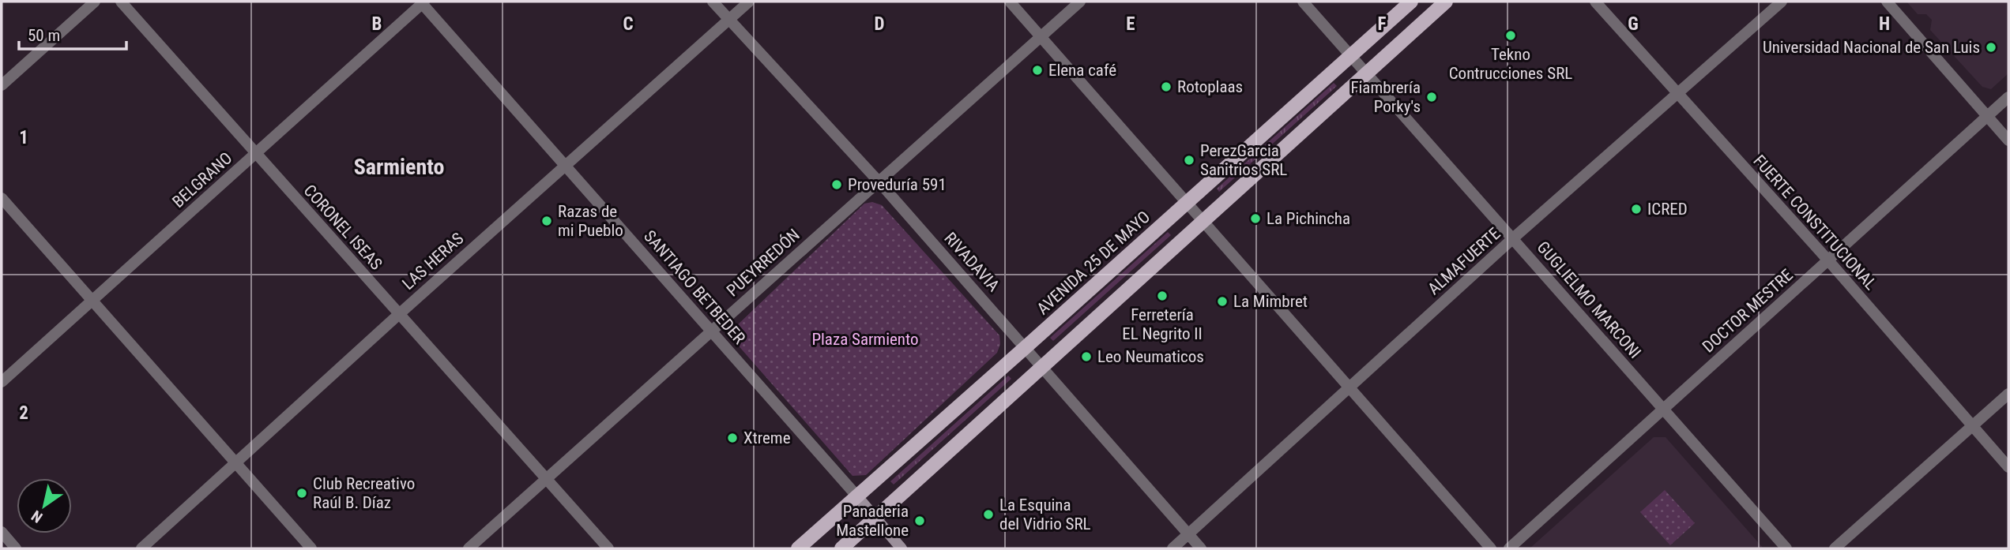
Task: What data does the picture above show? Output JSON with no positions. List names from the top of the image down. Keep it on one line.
{"streets":{"main road":["AVENIDA 25 DE MAYO"],"street":["BELGRANO","FUERTE CONSTITUCIONAL","CORONEL ISEAS","LAS HERAS","ALMAFUERTE","RIVADAVIA","PUEYRREDÓN","SANTIAGO BETBEDER","GUGLIELMO MARCONI","DOCTOR MESTRE"]},"crossings":[["BELGRANO","CORONEL ISEAS"],["BELGRANO","SANTIAGO BETBEDER"],["FUERTE CONSTITUCIONAL","ALMAFUERTE"],["FUERTE CONSTITUCIONAL","DOCTOR MESTRE"],["CORONEL ISEAS","LAS HERAS"],["CORONEL ISEAS","PUEYRREDÓN"],["LAS HERAS","RIVADAVIA"],["LAS HERAS","SANTIAGO BETBEDER"],["ALMAFUERTE","RIVADAVIA"],["ALMAFUERTE","GUGLIELMO MARCONI"],["RIVADAVIA","PUEYRREDÓN"],["RIVADAVIA","AVENIDA 25 DE MAYO"],["PUEYRREDÓN","SANTIAGO BETBEDER"],["AVENIDA 25 DE MAYO","SANTIAGO BETBEDER"],["AVENIDA 25 DE MAYO","GUGLIELMO MARCONI"],["GUGLIELMO MARCONI","DOCTOR MESTRE"]],"districts":["Sarmiento"],"parks":["Plaza Sarmiento"],"places":["Tekno Contrucciones SRL","Universidad Nacional de San Luis","Elena café","Rotoplaas","Fiambrería Porky's","PerezGarcia Sanitrios SRL","Proveduría 591","ICRED","La Pichincha","Razas de mi Pueblo","Ferretería EL Negrito II","La Mimbret","Leo Neumaticos","Xtreme","Club Recreativo Raúl B. Díaz","La Esquina del Vidrio SRL","Panaderia Mastellone"],"scale_bar":"50 m","north":"bottom left","grid":{"columns":["B","C","D","E","F","G","H"],"rows":["1","2"]}}
